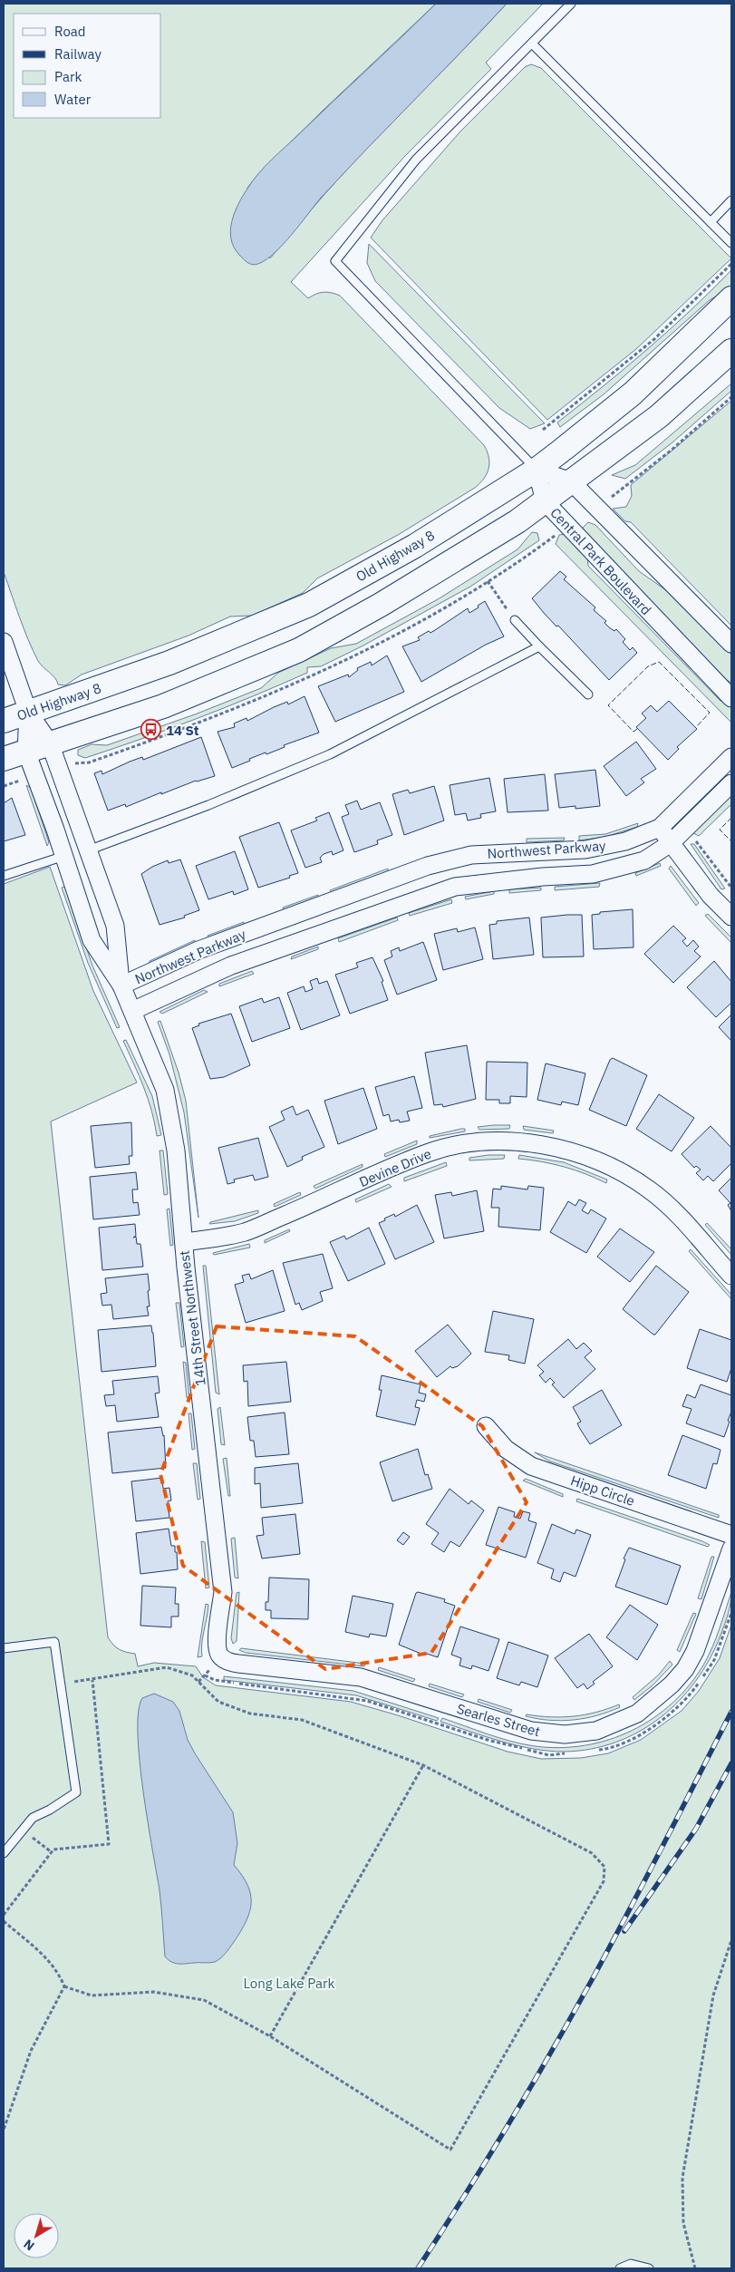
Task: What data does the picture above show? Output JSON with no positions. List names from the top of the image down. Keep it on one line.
{"streets":{"street":["Old Highway 8","Central Park Boulevard","Northwest Parkway","Devine Drive","14th Street Northwest","Hipp Circle","Searles Street"]},"crossings":[["Old Highway 8","Central Park Boulevard"],["Old Highway 8","14th Street Northwest"],["Northwest Parkway","14th Street Northwest"],["Devine Drive","14th Street Northwest"],["14th Street Northwest","Searles Street"]],"parks":["Long Lake Park"],"places":{"bus stop":["14 St"]},"legend":["Road","Railway","Park","Water"],"north":"bottom left"}
